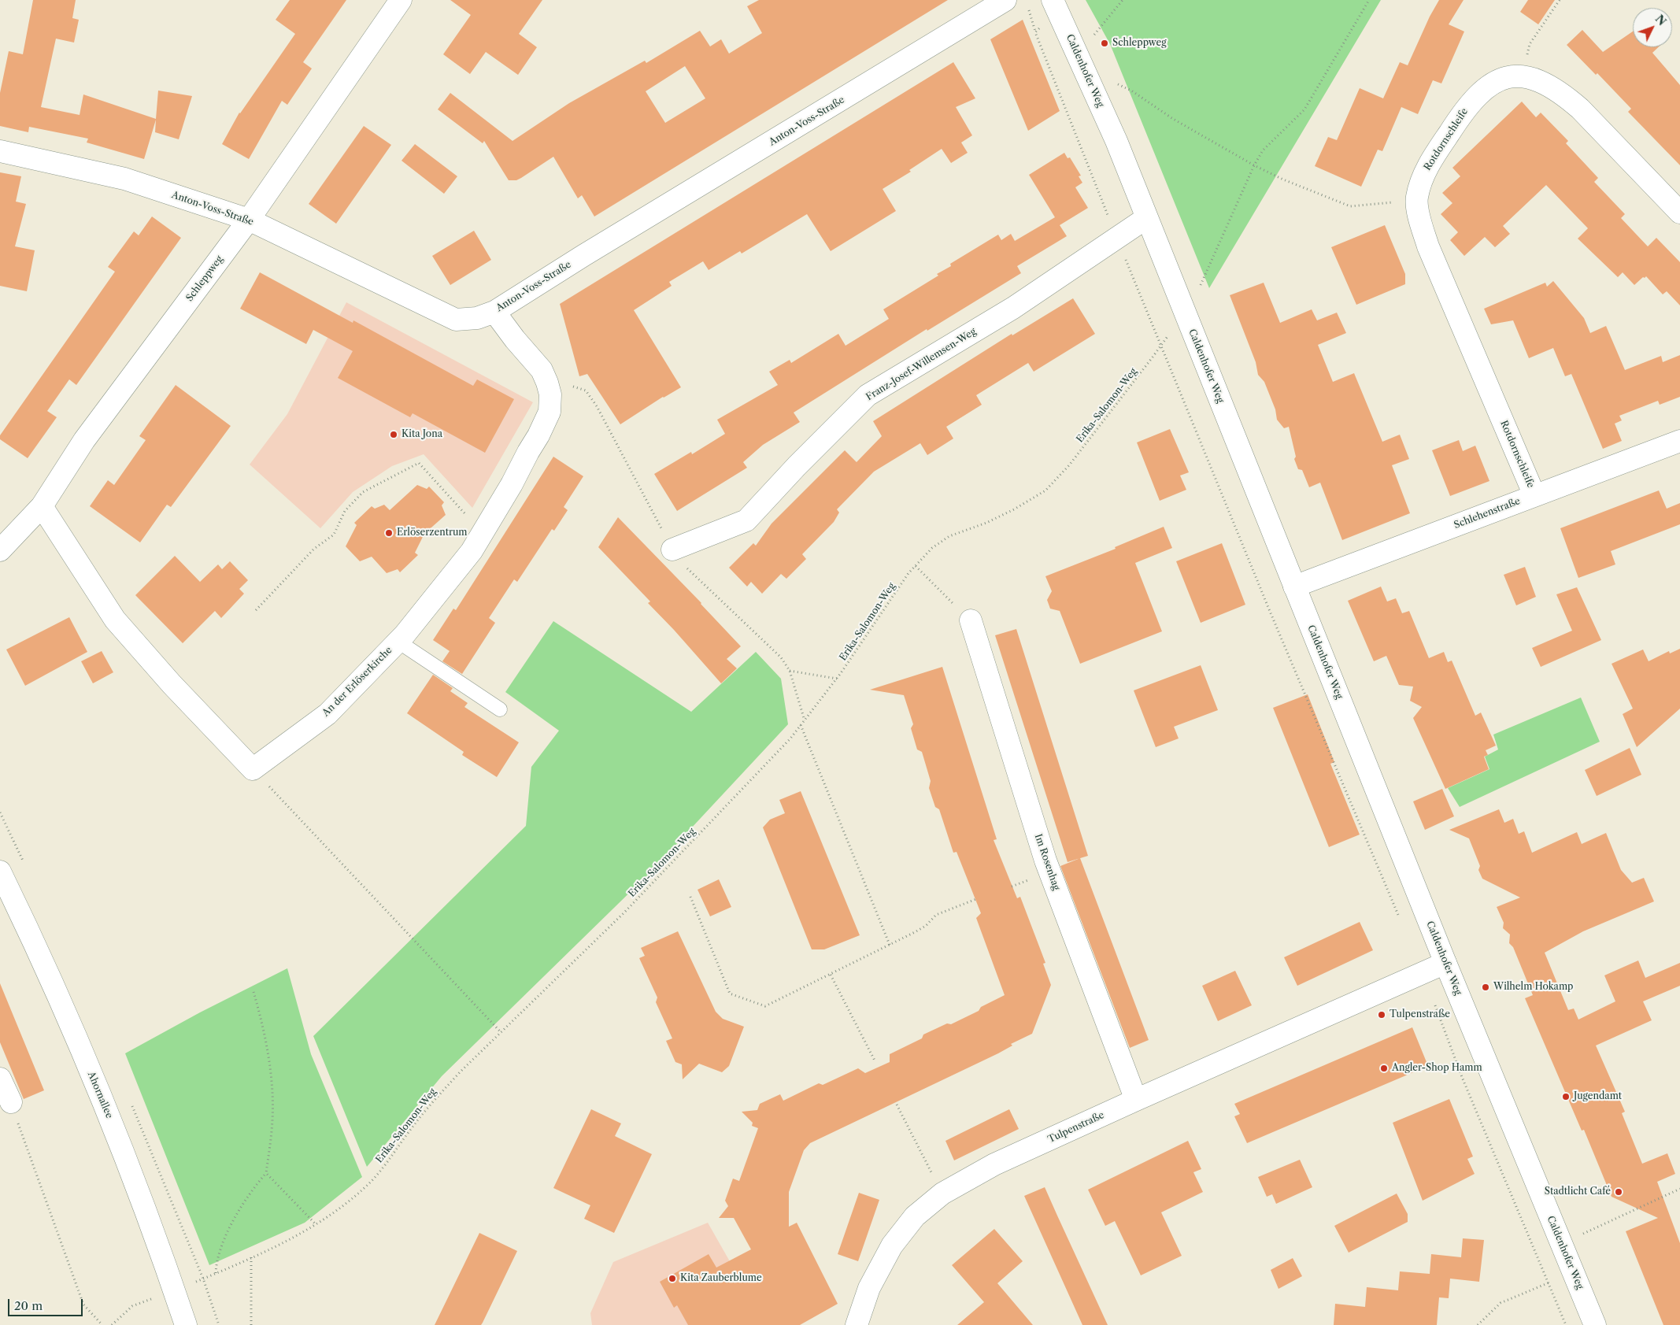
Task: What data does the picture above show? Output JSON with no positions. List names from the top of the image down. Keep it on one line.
{"streets":{"street":["Caldenhofer Weg","Anton-Voss-Straße","Rotdornschleife","Schleppweg","Franz-Josef-Willemsen-Weg","Schlehenstraße","An der Erlöserkirche","Im Rosenhag","Ahornallee","Tulpenstraße"],"path":["Erika-Salomon-Weg"]},"crossings":[["Caldenhofer Weg","Franz-Josef-Willemsen-Weg"],["Caldenhofer Weg","Schlehenstraße"],["Caldenhofer Weg","Tulpenstraße"],["Anton-Voss-Straße","Schleppweg"],["Anton-Voss-Straße","An der Erlöserkirche"],["Rotdornschleife","Schlehenstraße"],["Erika-Salomon-Weg","Ahornallee"],["Im Rosenhag","Tulpenstraße"]],"places":["Schleppweg","Kita Jona","Erlöserzentrum","Wilhelm Hokamp","Tulpenstraße","Angler-Shop Hamm","Jugendamt","Stadtlicht Café","Kita Zauberblume"],"scale_bar":"20 m","north":"top right"}
